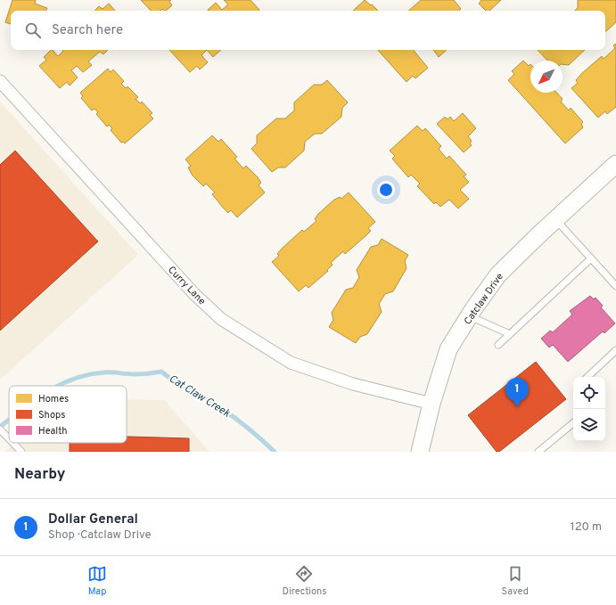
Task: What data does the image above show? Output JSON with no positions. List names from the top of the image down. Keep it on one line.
{"streets":{"street":["Curry Lane","Catclaw Drive"]},"crossings":[["Curry Lane","Catclaw Drive"]],"water":["Cat Claw Creek"],"legend":["Homes","Shops","Health"],"north":"bottom left","page":{"search":"Search here","pins":"1","heading":"Nearby","list":[{"mark":"1","name":"Dollar General","note":"Shop · Catclaw Drive","value":"120 m"}],"nav":["Map","Directions","Saved"]}}
